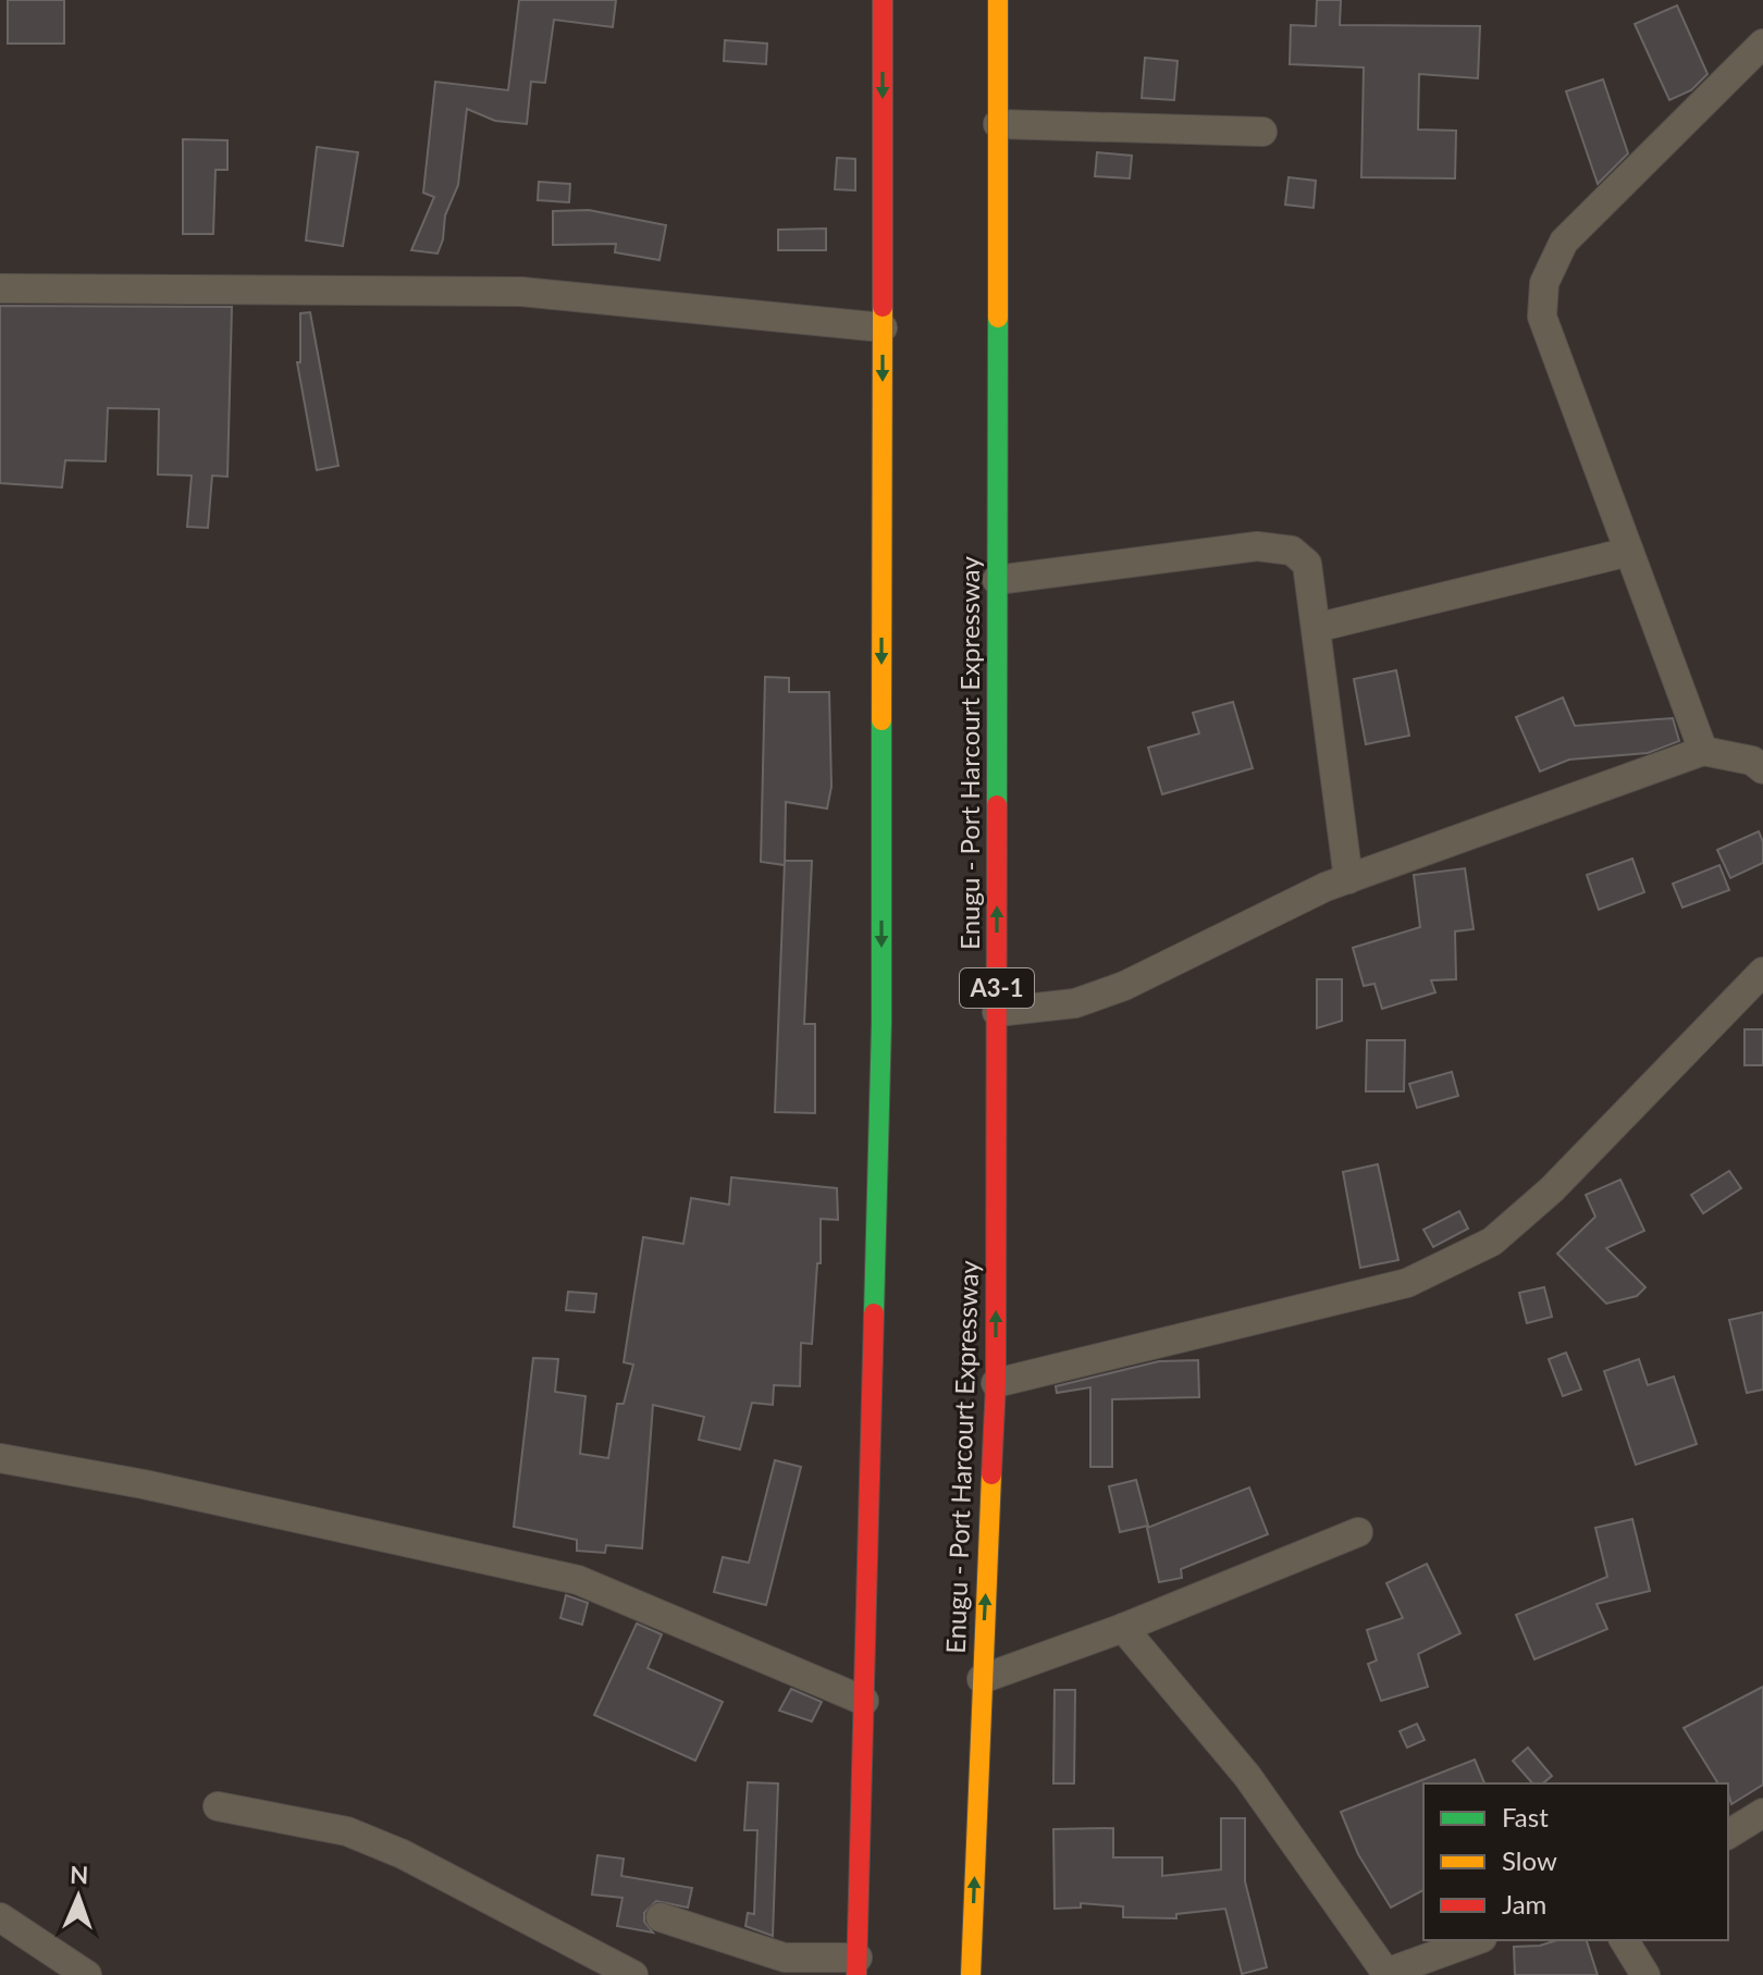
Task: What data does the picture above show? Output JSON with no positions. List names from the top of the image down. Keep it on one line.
{"streets":{"highway":["Enugu - Port Harcourt Expressway","A3-1"]},"legend":["Fast","Slow","Jam"],"north":"top"}
